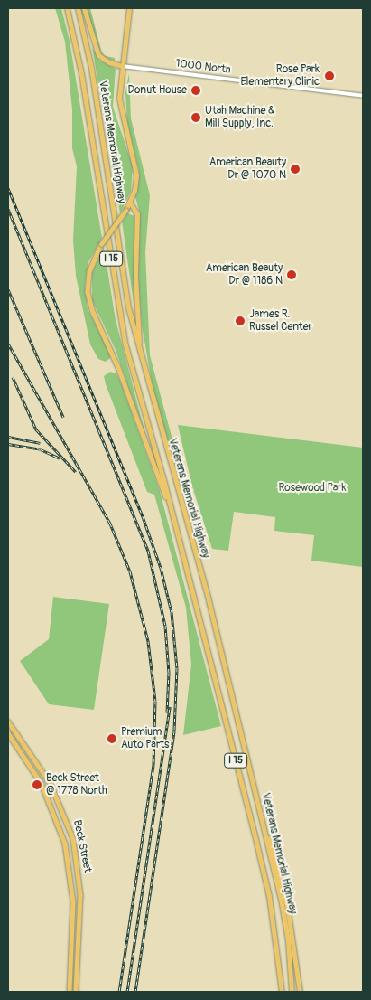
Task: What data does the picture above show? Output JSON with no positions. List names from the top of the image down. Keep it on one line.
{"streets":{"highway":["Veterans Memorial Highway","I 15"],"main road":["Beck Street"],"street":["1000 North"]},"parks":["Rosewood Park"],"places":["Rose Park Elementary Clinic","Donut House","Utah Machine & Mill Supply, Inc.","American Beauty Dr @ 1070 N","American Beauty Dr @ 1186 N","James R. Russel Center","Premium Auto Parts","Beck Street @ 1778 North"]}
